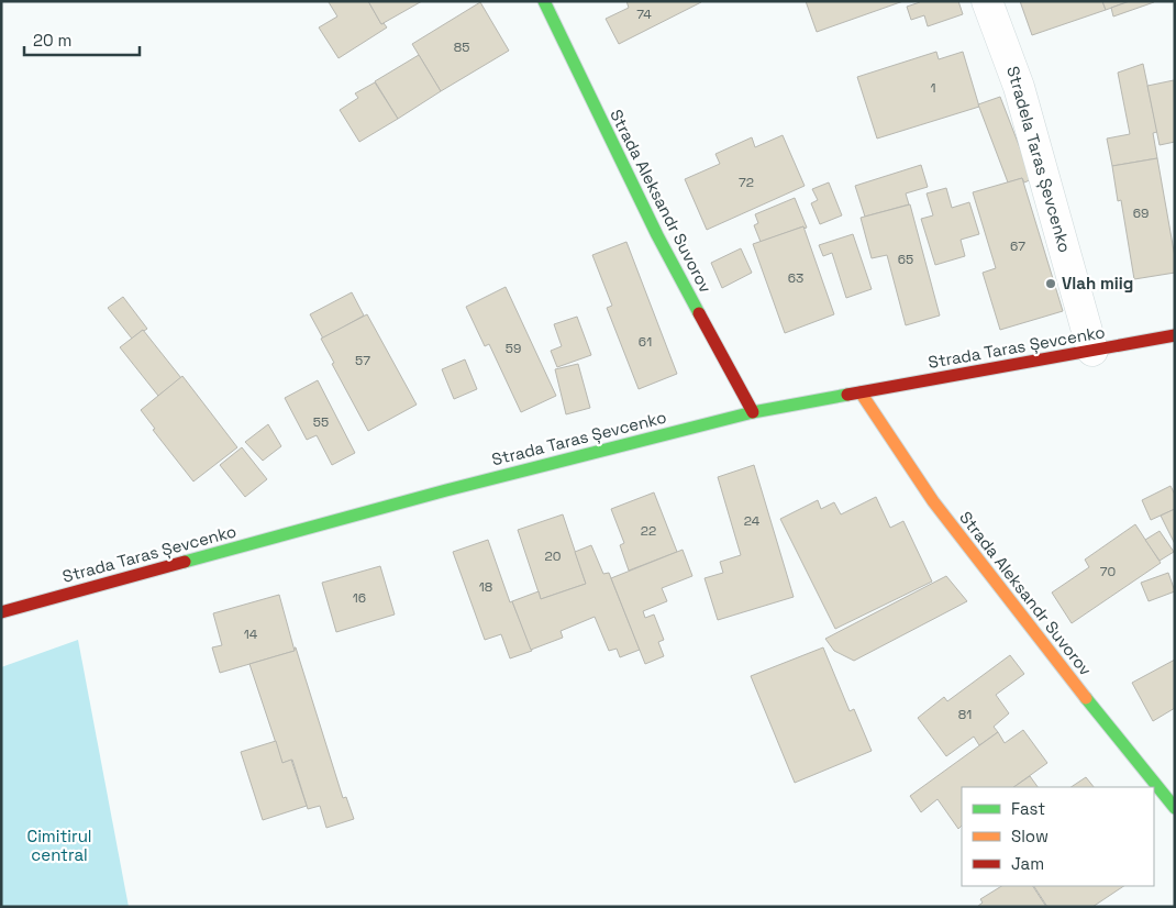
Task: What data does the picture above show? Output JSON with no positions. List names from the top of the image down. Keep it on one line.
{"streets":{"main road":["Strada Aleksandr Suvorov","Strada Taras Șevcenko"],"street":["Stradela Taras Șevcenko"]},"crossings":[["Stradela Taras Șevcenko","Strada Taras Șevcenko"],["Strada Aleksandr Suvorov","Strada Taras Șevcenko"]],"parks":["Cimitirul central"],"places":["Vlah miig"],"house_numbers":["74","85","1","72","69","67","65","63","61","59","57","55","24","22","20","70","18","16","14","81"],"legend":["Fast","Slow","Jam"],"scale_bar":"20 m"}
